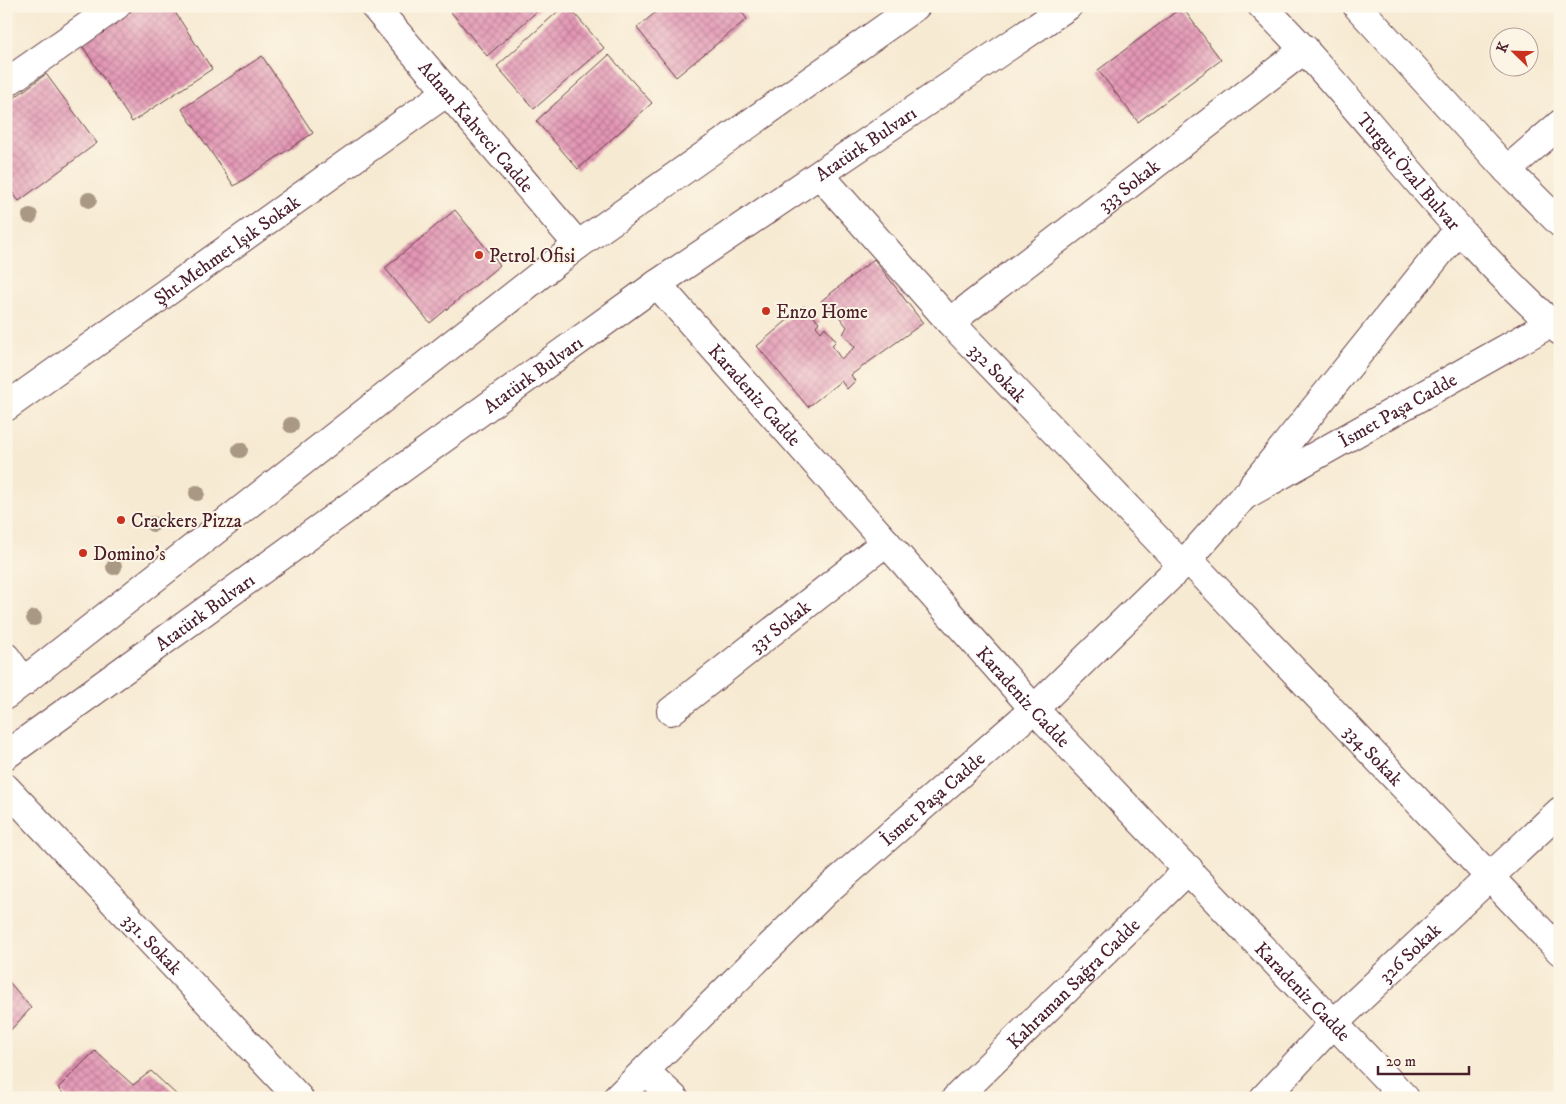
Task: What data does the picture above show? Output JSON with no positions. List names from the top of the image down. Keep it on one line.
{"streets":{"main road":["Adnan Kahveci Cadde","Atatürk Bulvarı","Turgut Özal Bulvar","333 Sokak","Şht.Mehmet lşık Sokak","332 Sokak","Karadeniz Cadde","İsmet Paşa Cadde","331 Sokak","334 Sokak","331. Sokak","326 Sokak","Kahraman Sağra Cadde"]},"crossings":[["Adnan Kahveci Cadde","Şht.Mehmet lşık Sokak"],["Atatürk Bulvarı","332 Sokak"],["Atatürk Bulvarı","Karadeniz Cadde"],["Turgut Özal Bulvar","333 Sokak"],["Turgut Özal Bulvar","İsmet Paşa Cadde"],["333 Sokak","332 Sokak"],["332 Sokak","İsmet Paşa Cadde"],["332 Sokak","334 Sokak"],["Karadeniz Cadde","İsmet Paşa Cadde"],["Karadeniz Cadde","331 Sokak"],["Karadeniz Cadde","326 Sokak"],["Karadeniz Cadde","Kahraman Sağra Cadde"],["İsmet Paşa Cadde","334 Sokak"],["334 Sokak","326 Sokak"]],"places":["Petrol Ofisi","Enzo Home","Crackers Pizza","Domino's"],"scale_bar":"20 m","north":"top left"}
